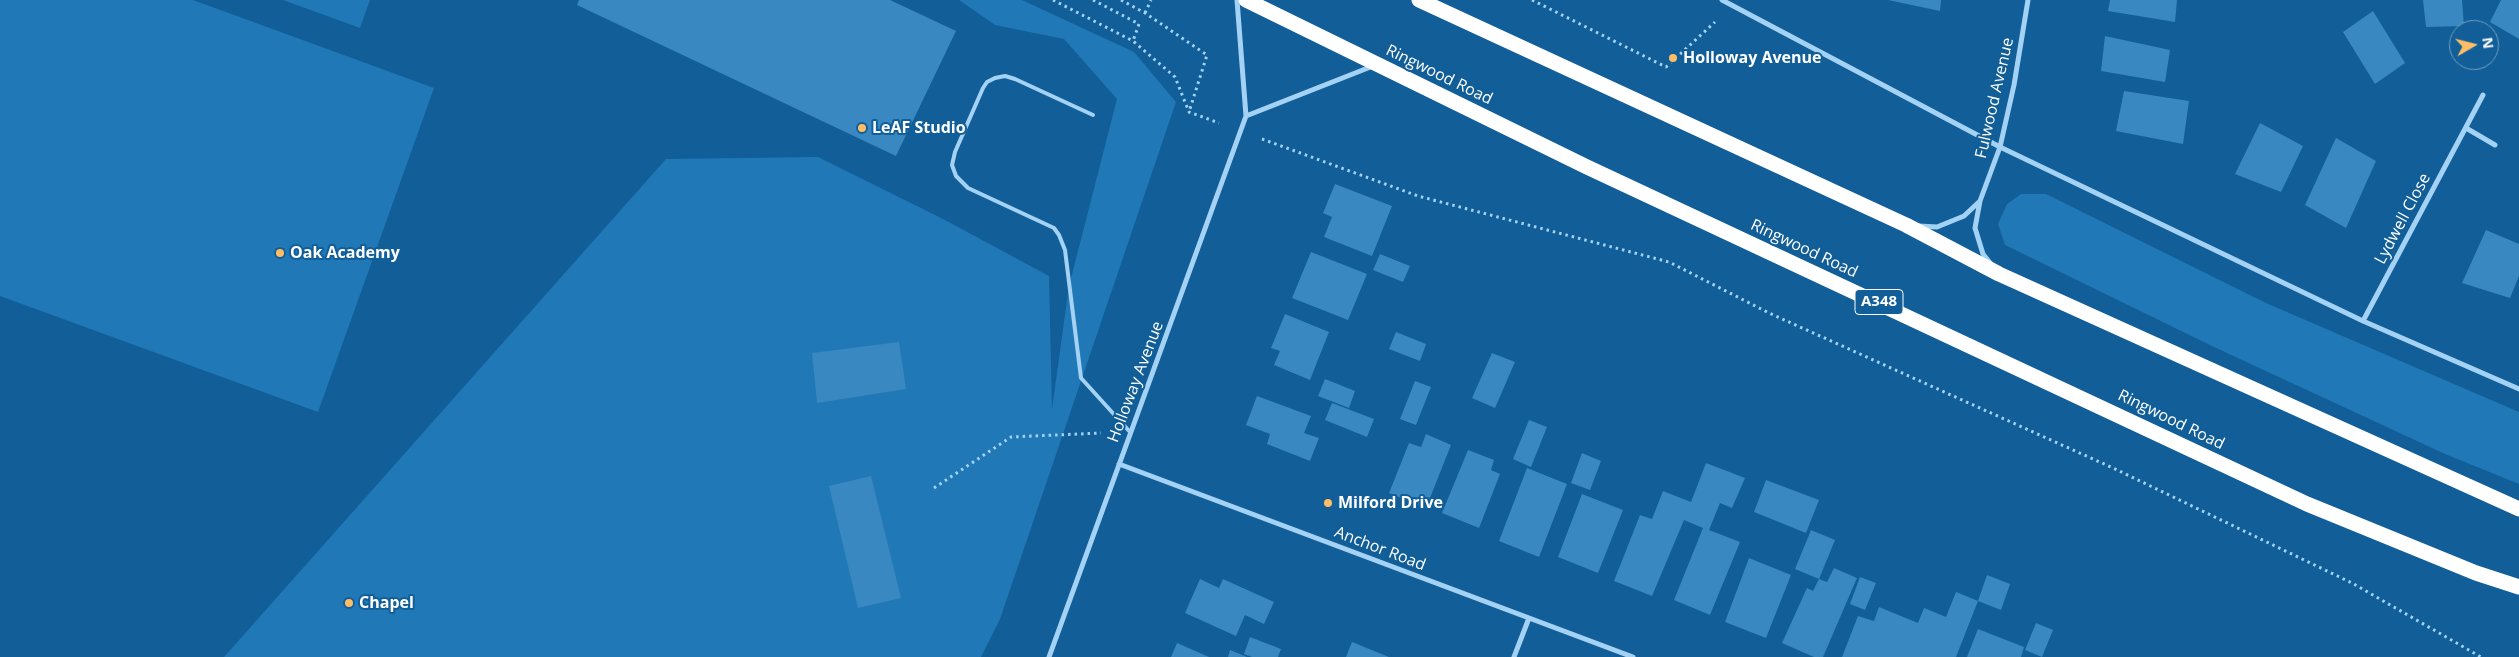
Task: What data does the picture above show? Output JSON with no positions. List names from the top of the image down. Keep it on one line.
{"streets":{"highway":["Ringwood Road","A348"],"street":["Fulwood Avenue","Lydwell Close","Holloway Avenue","Anchor Road"]},"crossings":[["Holloway Avenue","Anchor Road"]],"places":["Holloway Avenue","LeAF Studio","Oak Academy","Milford Drive","Chapel"],"north":"right"}
